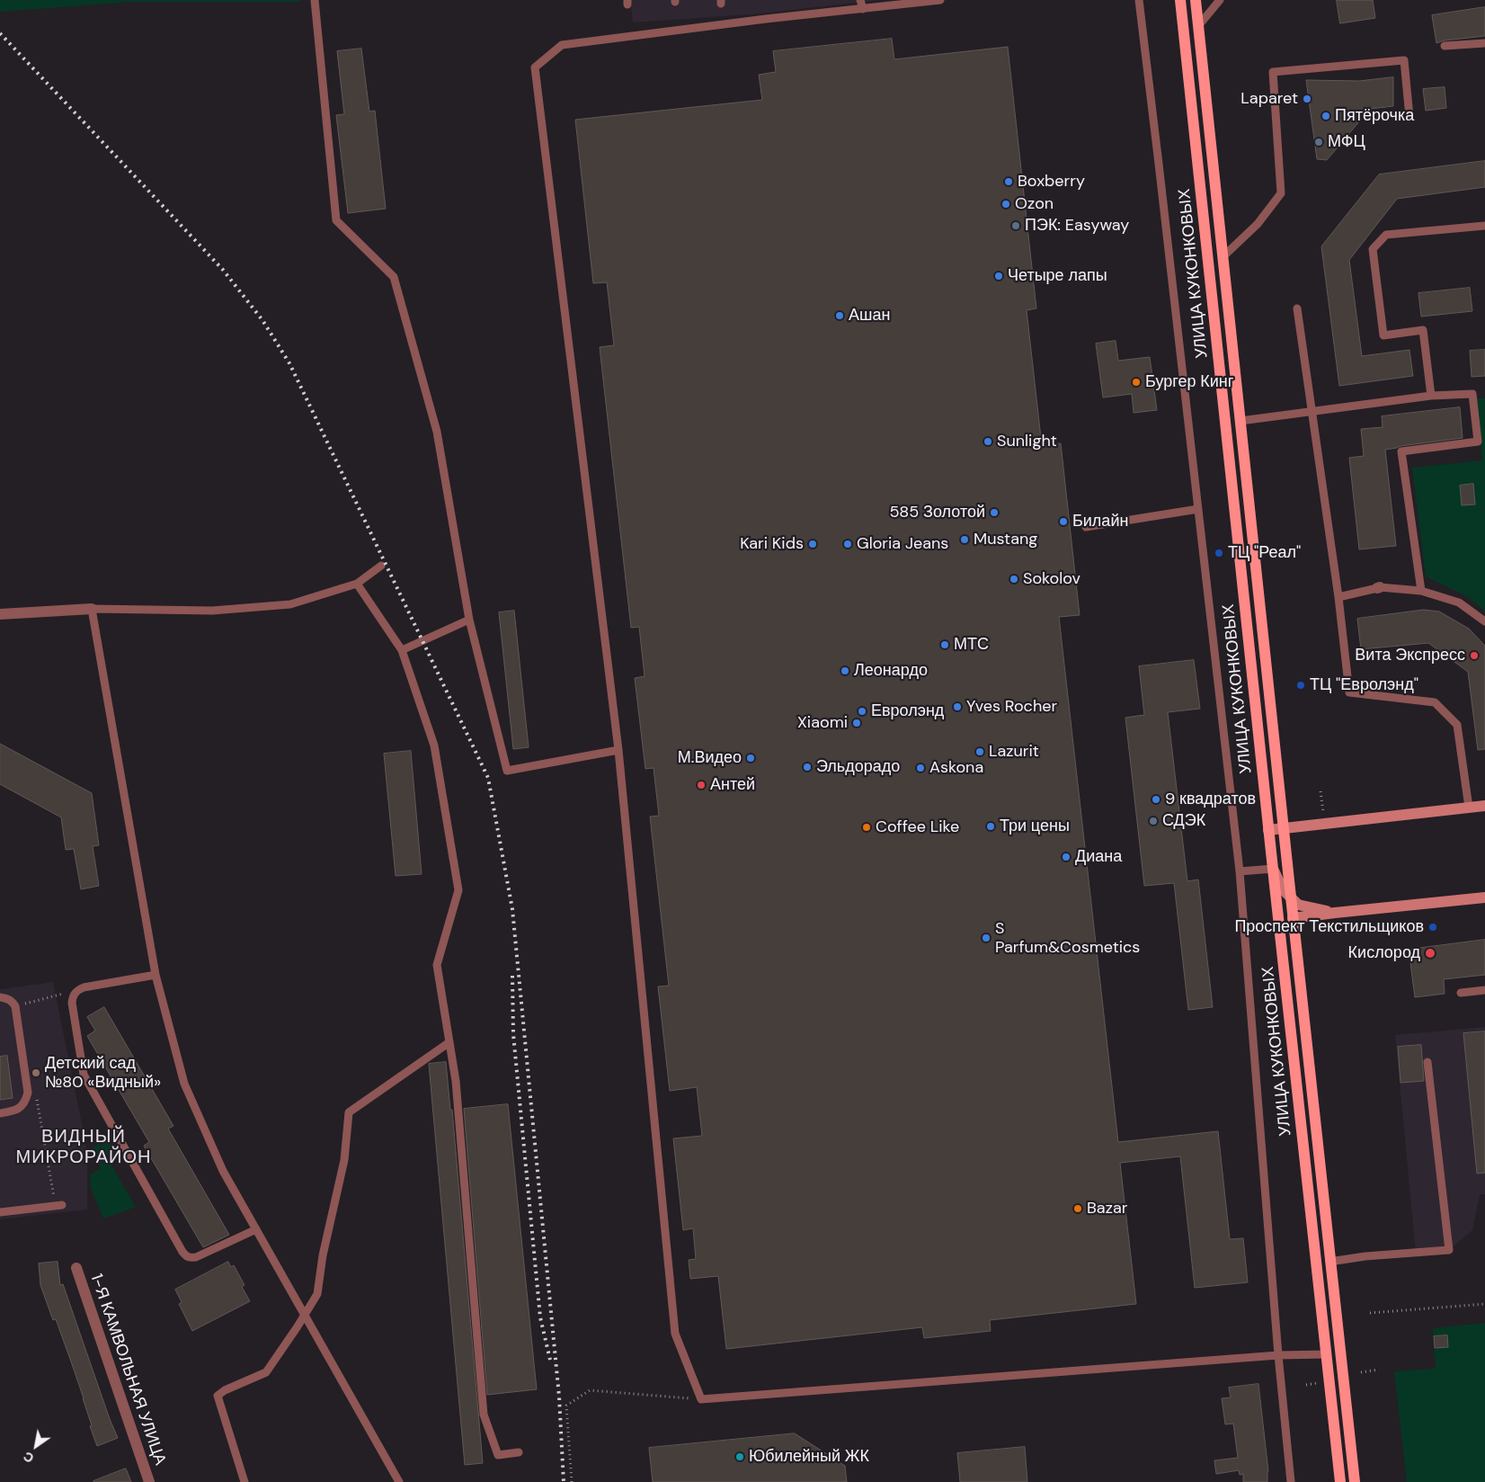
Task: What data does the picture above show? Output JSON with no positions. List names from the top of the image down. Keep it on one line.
{"streets":{"main road":["УЛИЦА КУКОНКОВЫХ"],"street":["1-Я КАМВОЛЬНАЯ УЛИЦА"]},"districts":["ВИДНЫЙ МИКРОРАЙОН"],"places":["Laparet","Пятёрочка","МФЦ","Boxberry","Ozon","ПЭК: Easyway","Четыре лапы","Ашан","Бургер Кинг","Sunlight","585 Золотой","Билайн","Mustang","Kari Kids","Gloria Jeans","ТЦ \"Реал\"","Sokolov","МТС","Вита Экспресс","Леонардо","ТЦ \"Евролэнд\"","Yves Rocher","Евролэнд","Xiaomi","Lazurit","М.Видео","Эльдорадо","Askona","Антей","9 квадратов","СДЭК","Три цены","Coffee Like","Диана","Проспект Текстильщиков","S Parfum&Cosmetics","Кислород","Детский сад №80 «Видный»","Bazar","Юбилейный ЖК"],"north":"bottom left"}
